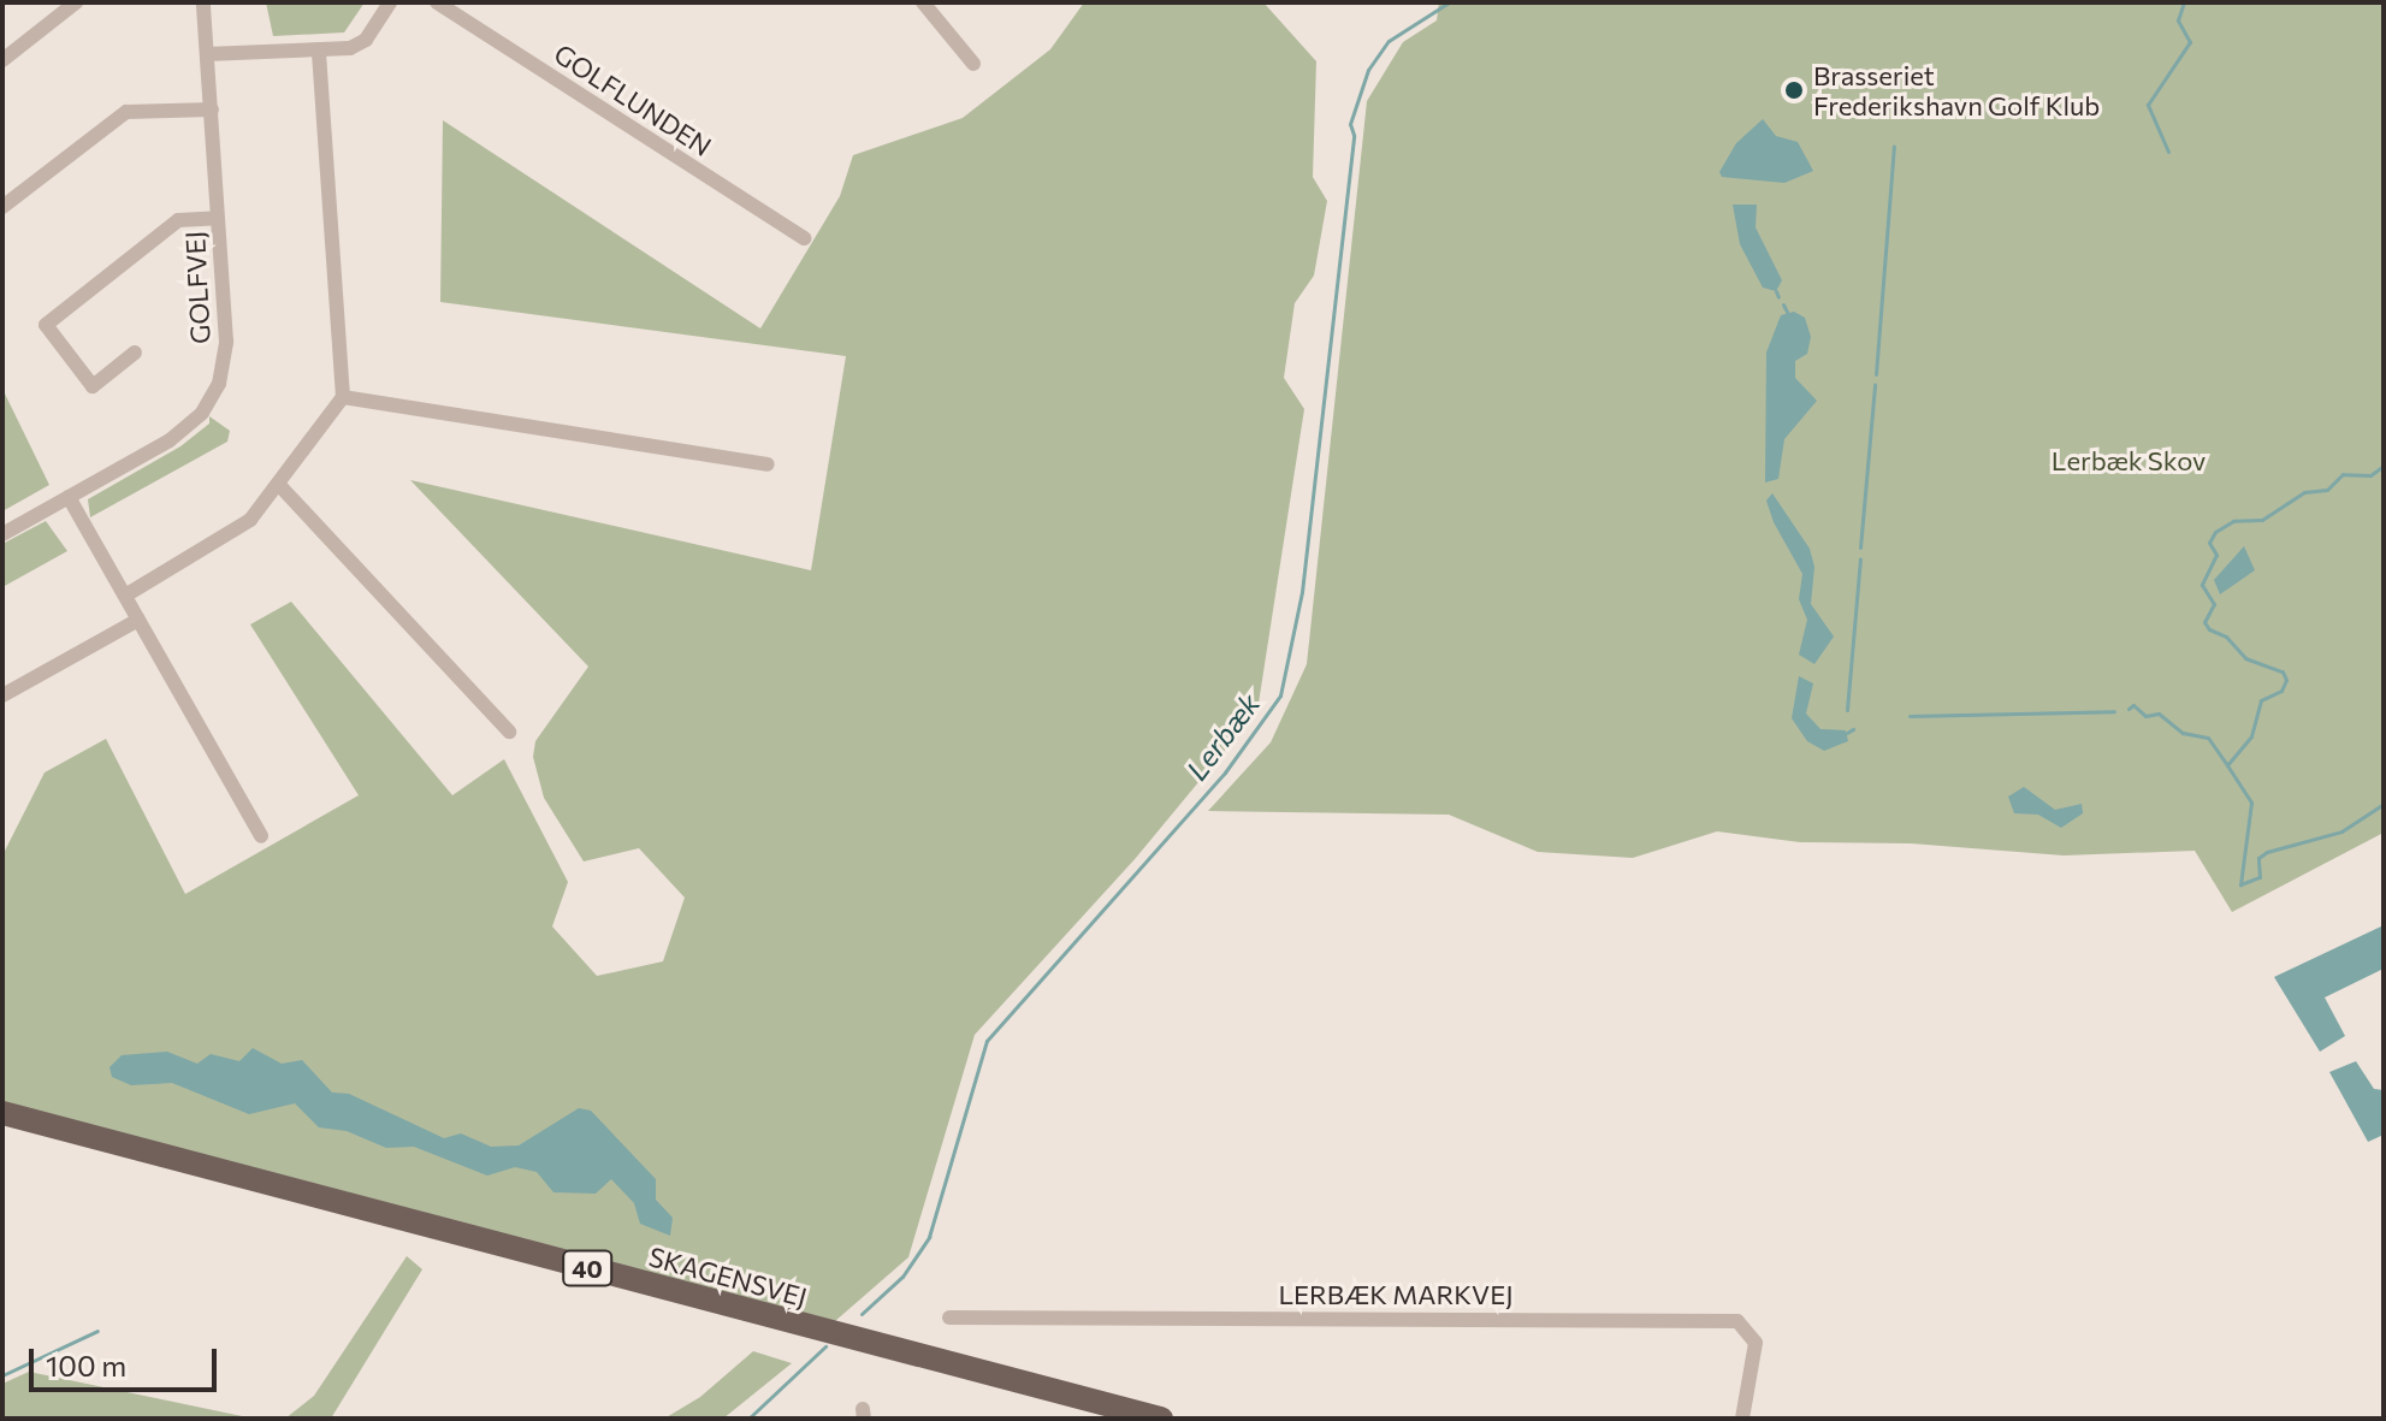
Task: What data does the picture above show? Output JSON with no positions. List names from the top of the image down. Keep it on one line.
{"streets":{"main road":["40","SKAGENSVEJ"],"street":["GOLFLUNDEN","GOLFVEJ","LERBÆK MARKVEJ"]},"water":["Lerbæk"],"parks":["Lerbæk Skov"],"places":["Brasseriet Frederikshavn Golf Klub"],"scale_bar":"100 m"}
